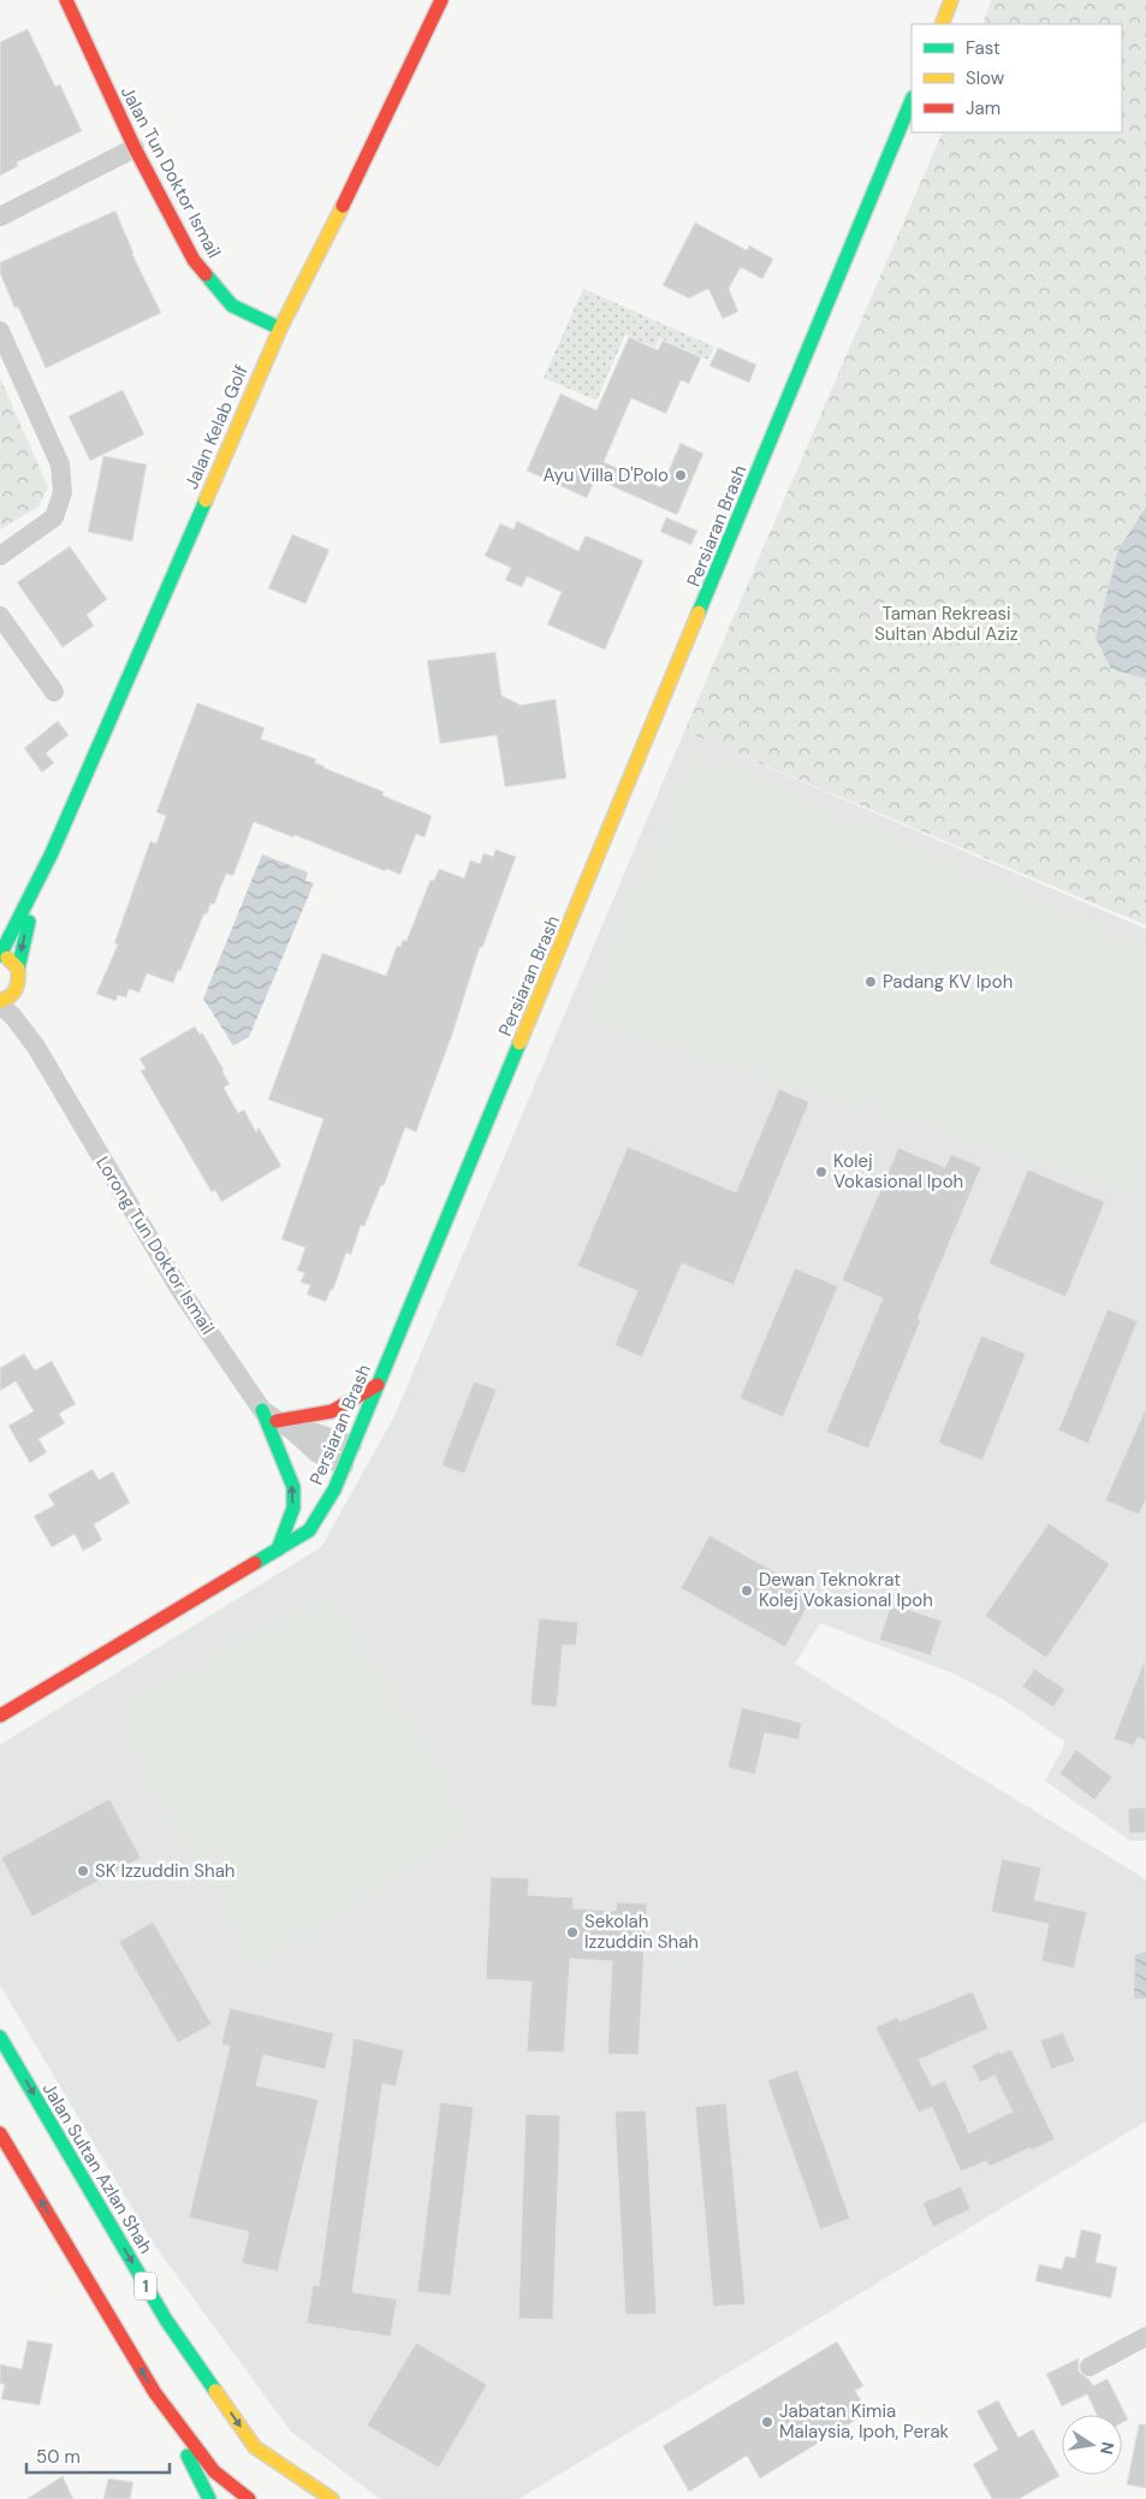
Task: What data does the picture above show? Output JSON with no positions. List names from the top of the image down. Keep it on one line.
{"streets":{"street":["Jalan Tun Doktor Ismail","Jalan Kelab Golf","Persiaran Brash","Lorong Tun Doktor Ismail","Jalan Sultan Azlan Shah","1"]},"crossings":[["Jalan Tun Doktor Ismail","Jalan Kelab Golf"],["Jalan Kelab Golf","Lorong Tun Doktor Ismail"],["Persiaran Brash","Lorong Tun Doktor Ismail"]],"parks":["Taman Rekreasi Sultan Abdul Aziz"],"places":["Ayu Villa D'Polo","Padang KV Ipoh","Kolej Vokasional Ipoh","Dewan Teknokrat Kolej Vokasional Ipoh","SK Izzuddin Shah","Sekolah Izzuddin Shah","Jabatan Kimia Malaysia, Ipoh, Perak"],"legend":["Fast","Slow","Jam"],"scale_bar":"50 m","north":"right"}
